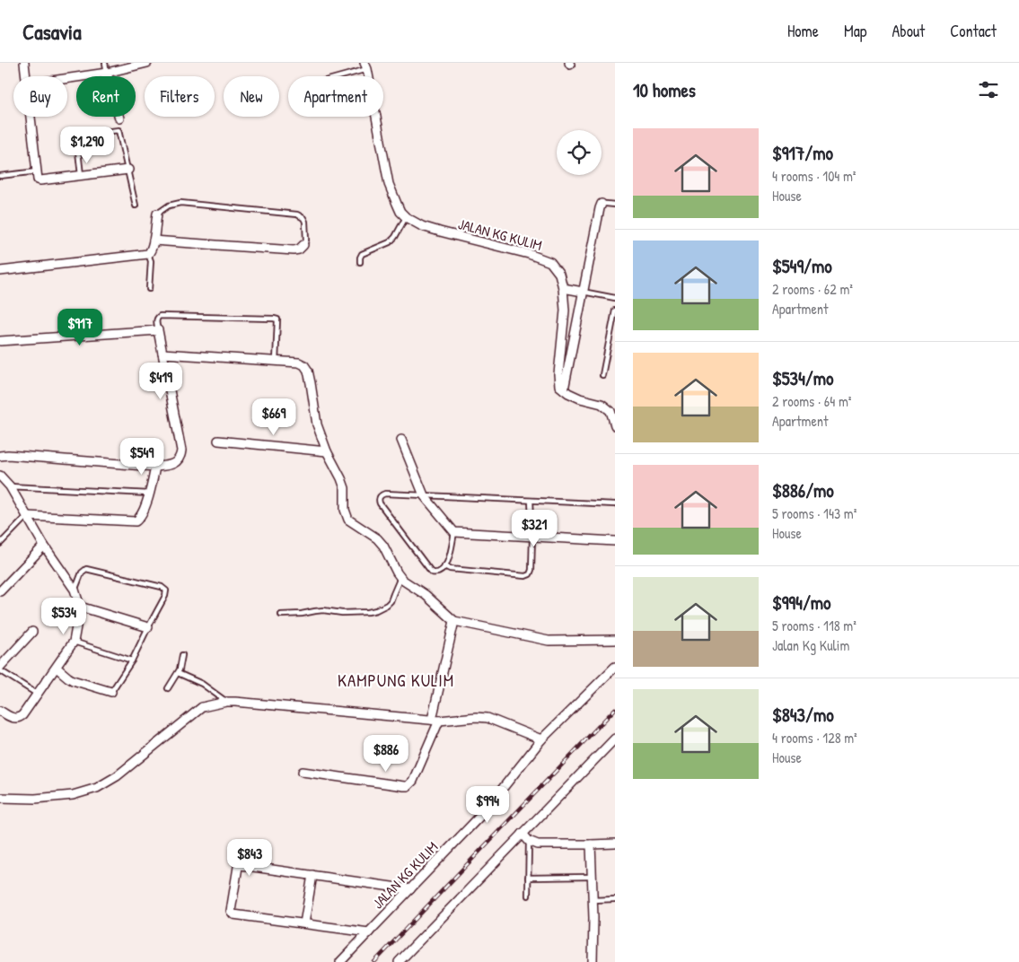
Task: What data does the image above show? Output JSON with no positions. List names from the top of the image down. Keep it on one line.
{"streets":{"street":["JALAN KG KULIM"]},"districts":["KAMPUNG KULIM"],"page":{"header":"Casavia","nav":["Home","Map","About","Contact"],"heading":"10 homes","chip":["Buy","Rent","Filters","New","Apartment"],"list":[{"name":"$917/mo","note":"4 rooms · 104 m² · House"},{"name":"$549/mo","note":"2 rooms · 62 m² · Apartment"},{"name":"$534/mo","note":"2 rooms · 64 m² · Apartment"},{"name":"$886/mo","note":"5 rooms · 143 m² · House"},{"name":"$994/mo","note":"5 rooms · 118 m² · Jalan Kg Kulim"},{"name":"$843/mo","note":"4 rooms · 128 m² · House"}],"price":["$1,290","$917","$419","$669","$549","$321","$534","$886","$994","$843"]}}
